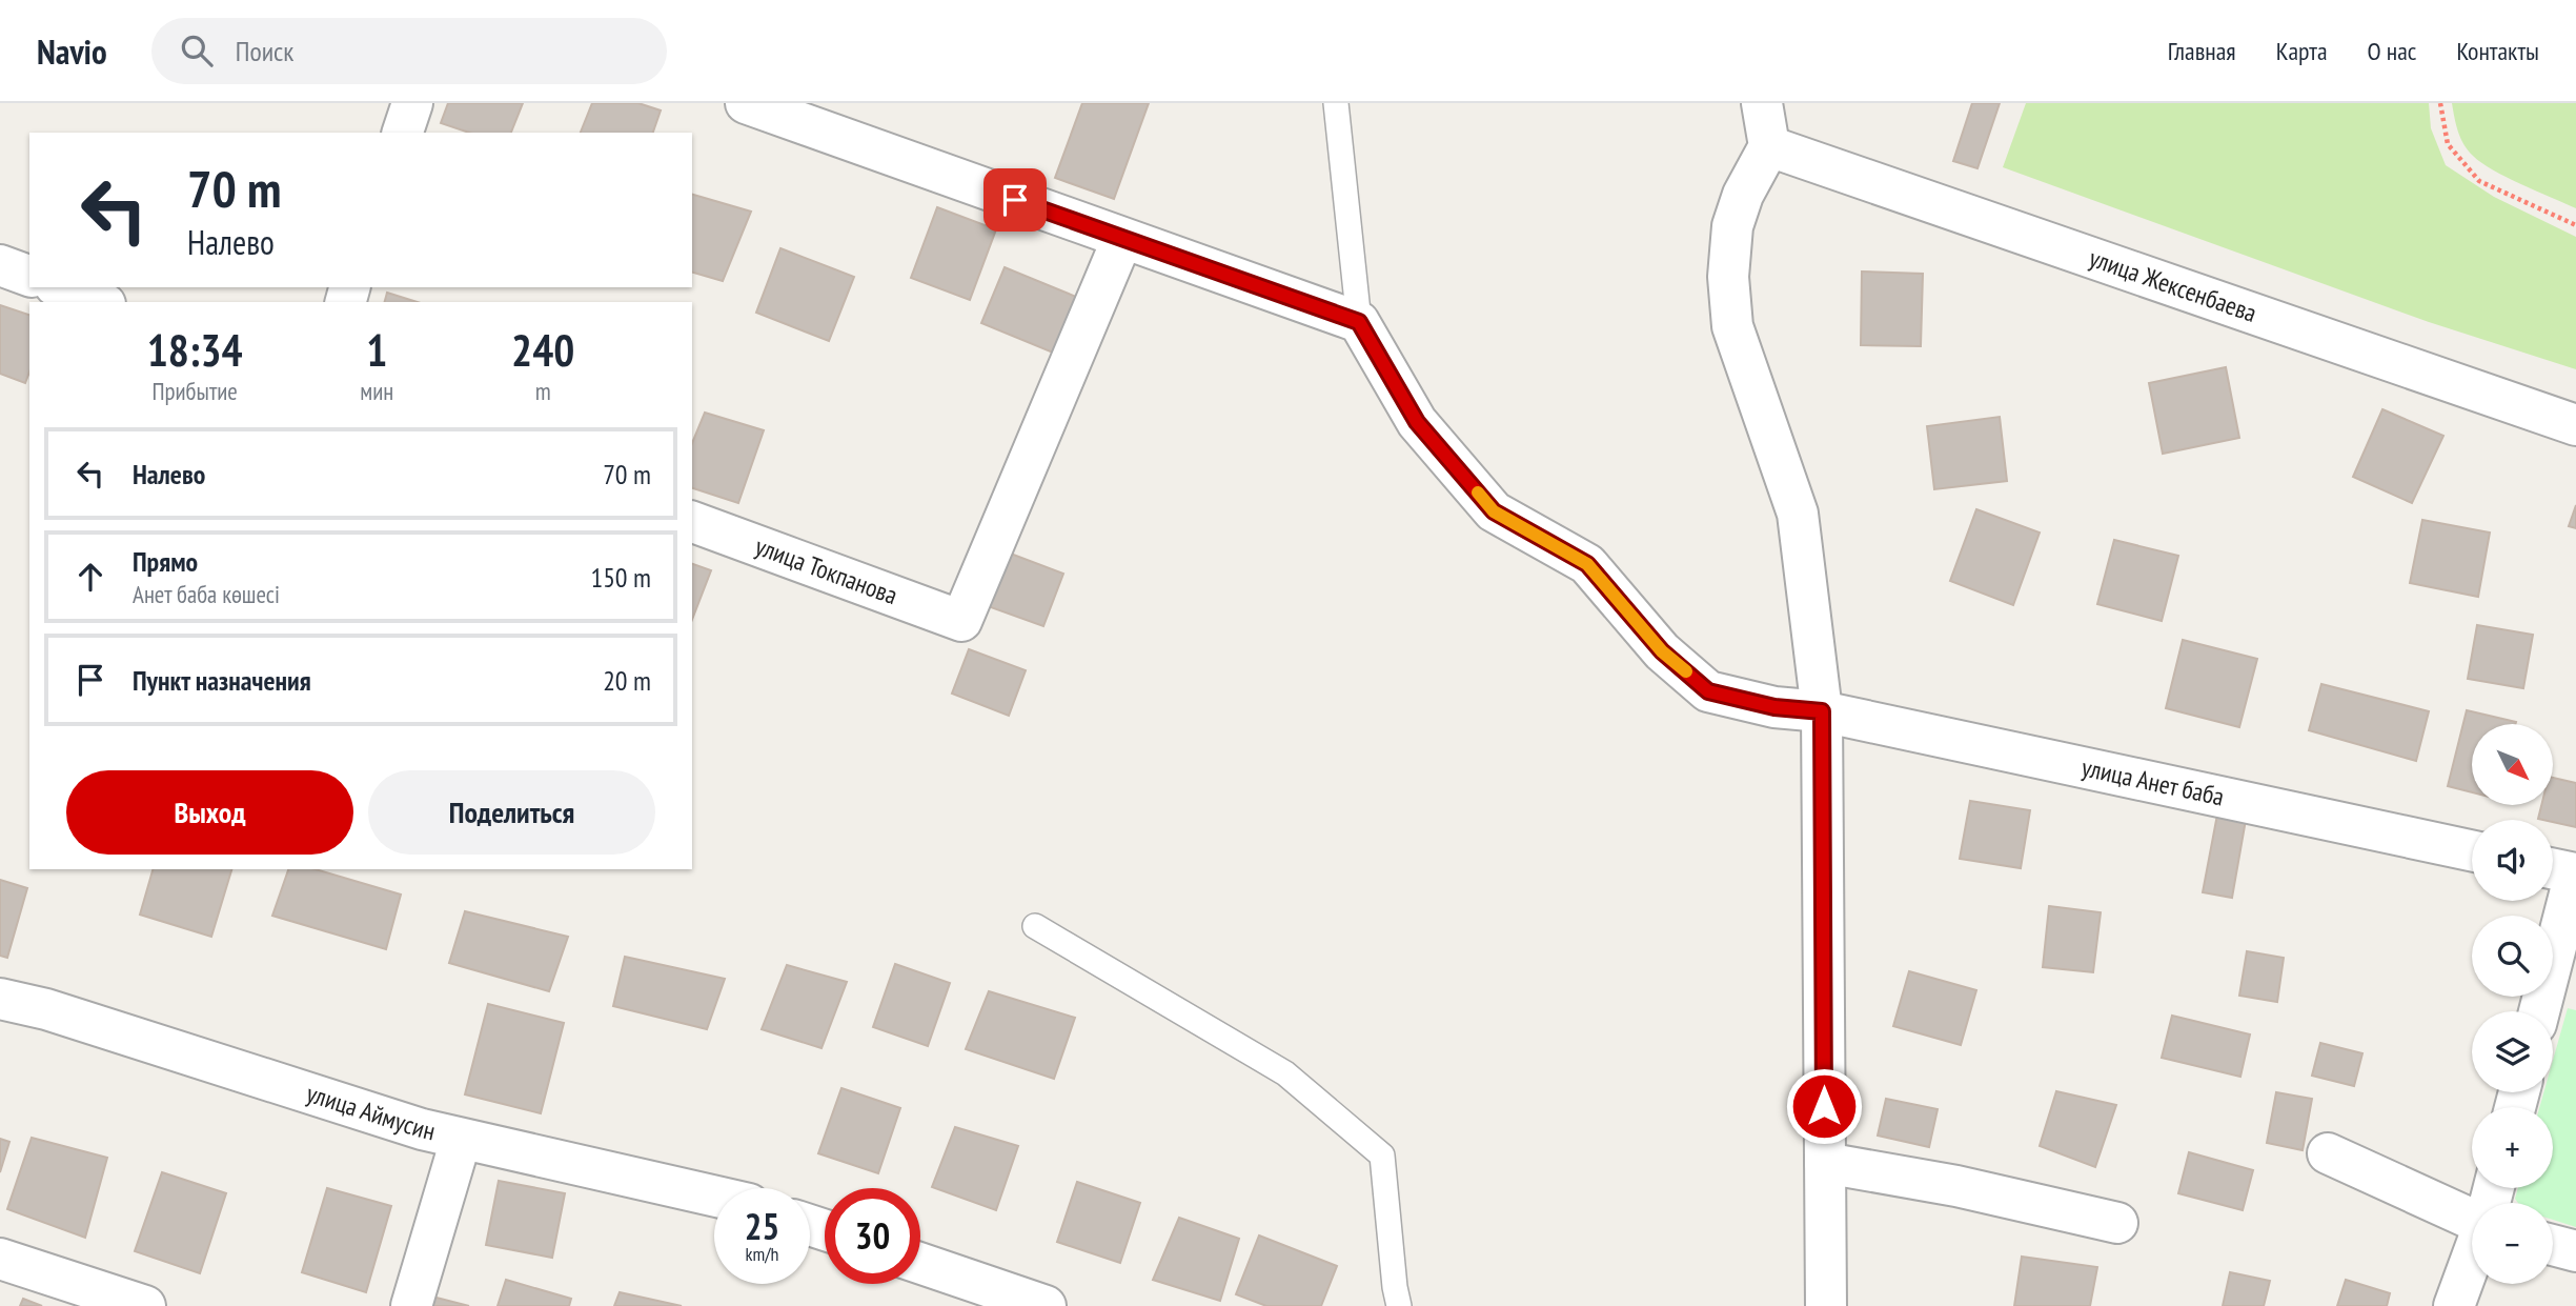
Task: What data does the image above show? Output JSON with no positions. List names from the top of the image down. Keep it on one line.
{"streets":{"street":["улица Жексенбаева","улица Токпанова","улица Анет баба","улица Аймусин"]},"north":"bottom right","page":{"header":"Navio","search":"Поиск","nav":["Главная","Карта","О нас","Контакты"],"turn":["70 m","Налево"],"eta":["18:34","Прибытие","1","мин","240","m"],"list":[{"name":"Налево","value":"70 m"},{"name":"Прямо","note":"Анет баба көшесі","value":"150 m"},{"name":"Пункт назначения","value":"20 m"}],"map_buttons":["+","−"],"buttons":["Выход","Поделиться"],"speed":"25 km/h","limit":"30"}}
